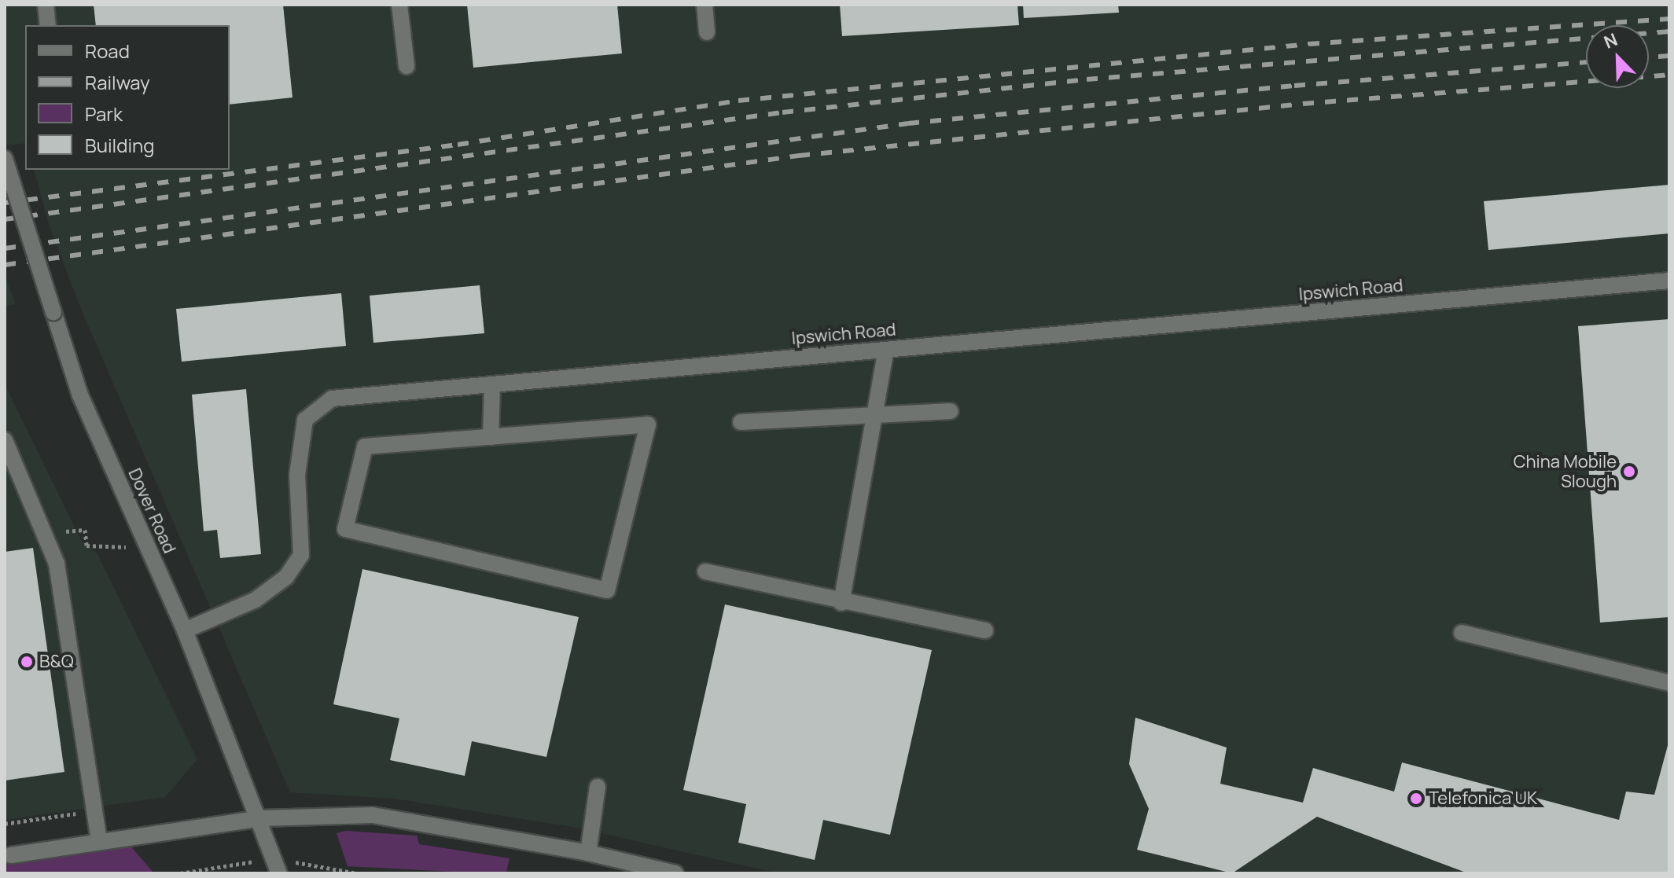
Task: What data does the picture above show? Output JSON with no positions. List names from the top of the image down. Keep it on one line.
{"streets":{"street":["Ipswich Road","Dover Road"]},"crossings":[["Ipswich Road","Dover Road"]],"places":["China Mobile Slough","B&Q","Telefonica UK"],"legend":["Road","Railway","Park","Building"],"north":"top left"}
